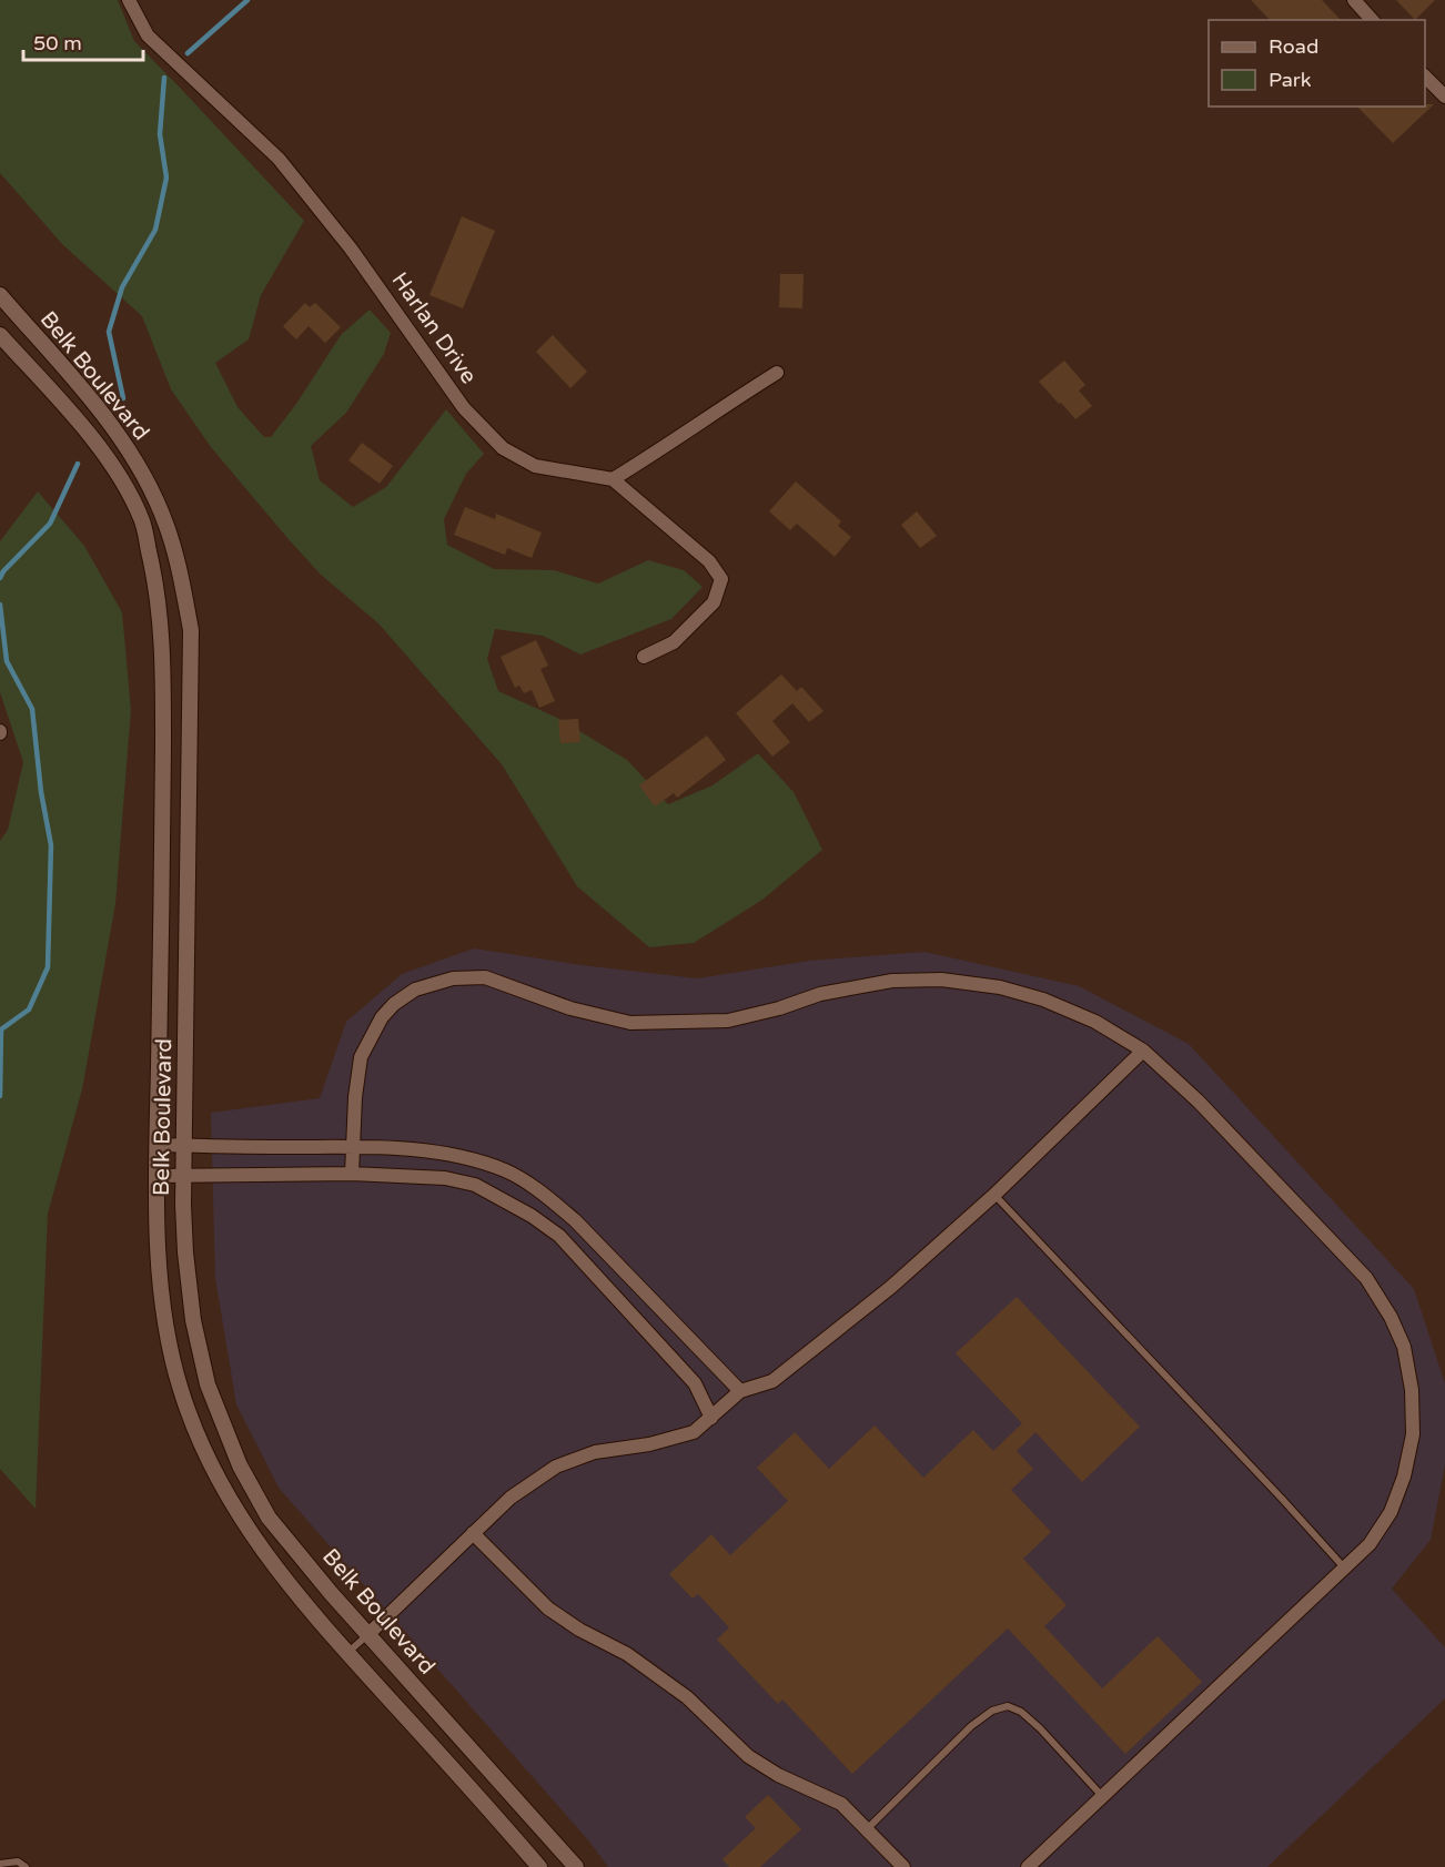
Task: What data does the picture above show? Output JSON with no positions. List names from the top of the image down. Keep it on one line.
{"streets":{"street":["Harlan Drive","Belk Boulevard"]},"legend":["Road","Park"],"scale_bar":"50 m"}
